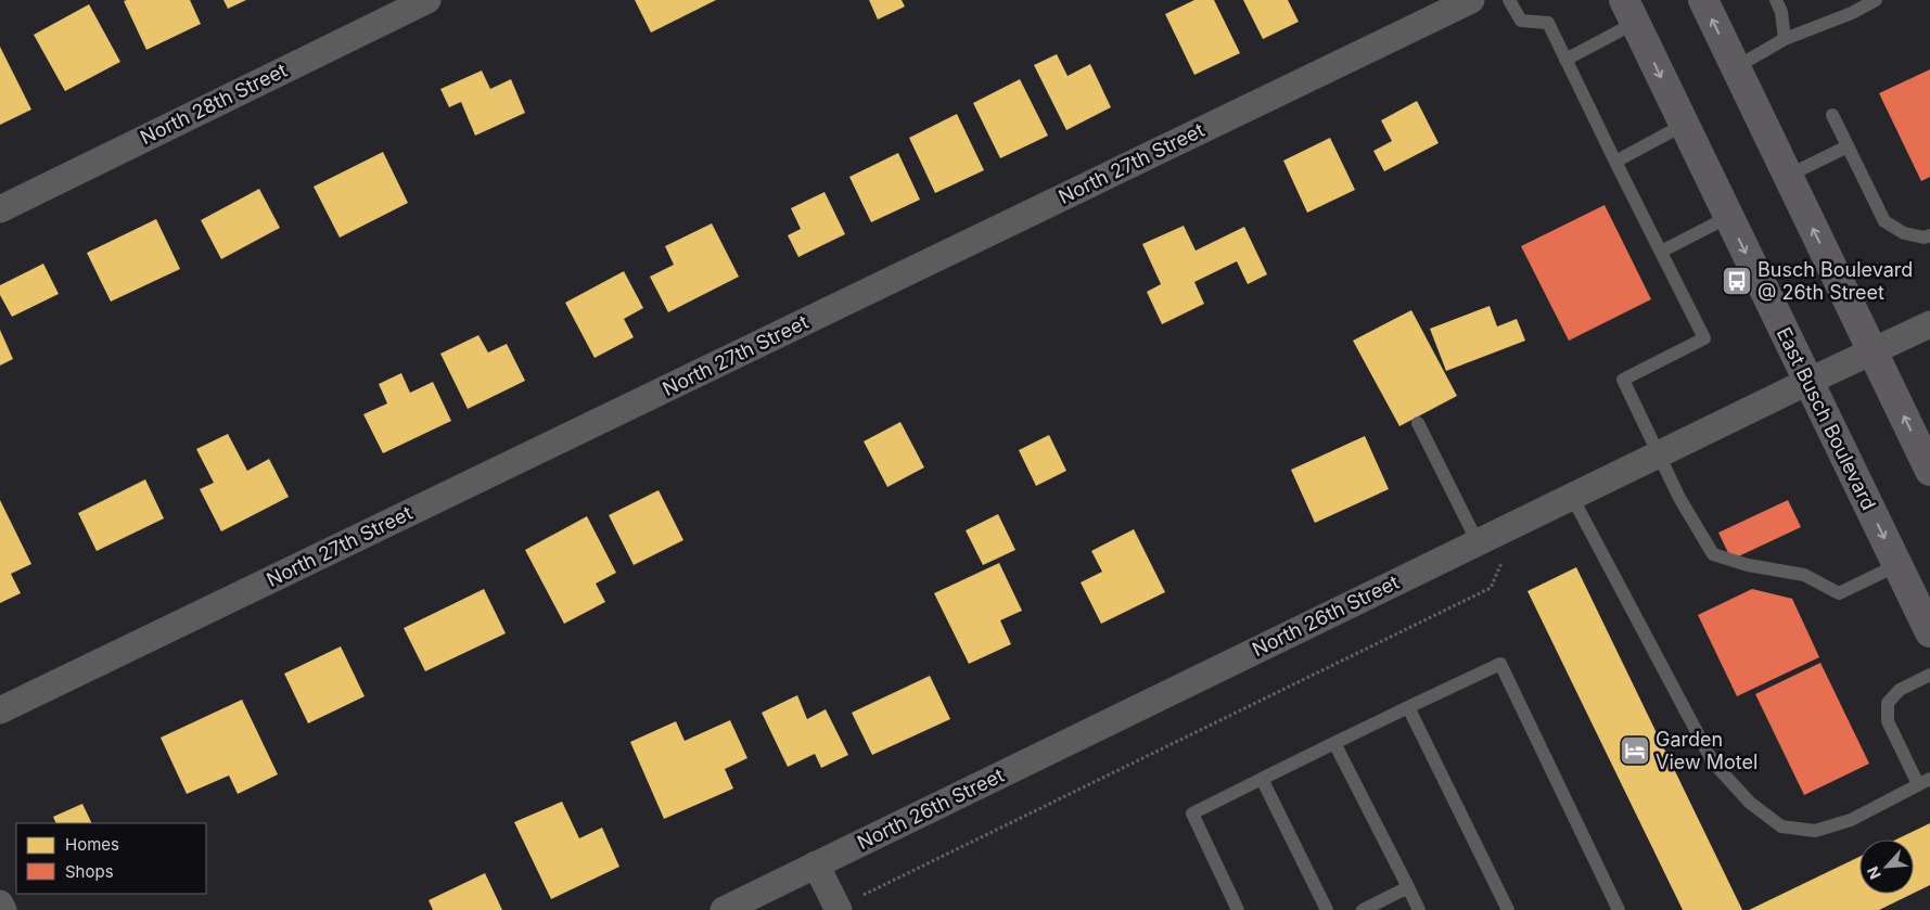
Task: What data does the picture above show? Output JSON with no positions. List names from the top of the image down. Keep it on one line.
{"streets":{"main road":["East Busch Boulevard"],"street":["North 28th Street","North 27th Street","North 26th Street"]},"crossings":[["East Busch Boulevard","North 26th Street"]],"places":{"bus stop":["Busch Boulevard @ 26th Street"],"hotel":["Garden View Motel"]},"legend":["Homes","Shops"],"north":"bottom left"}
